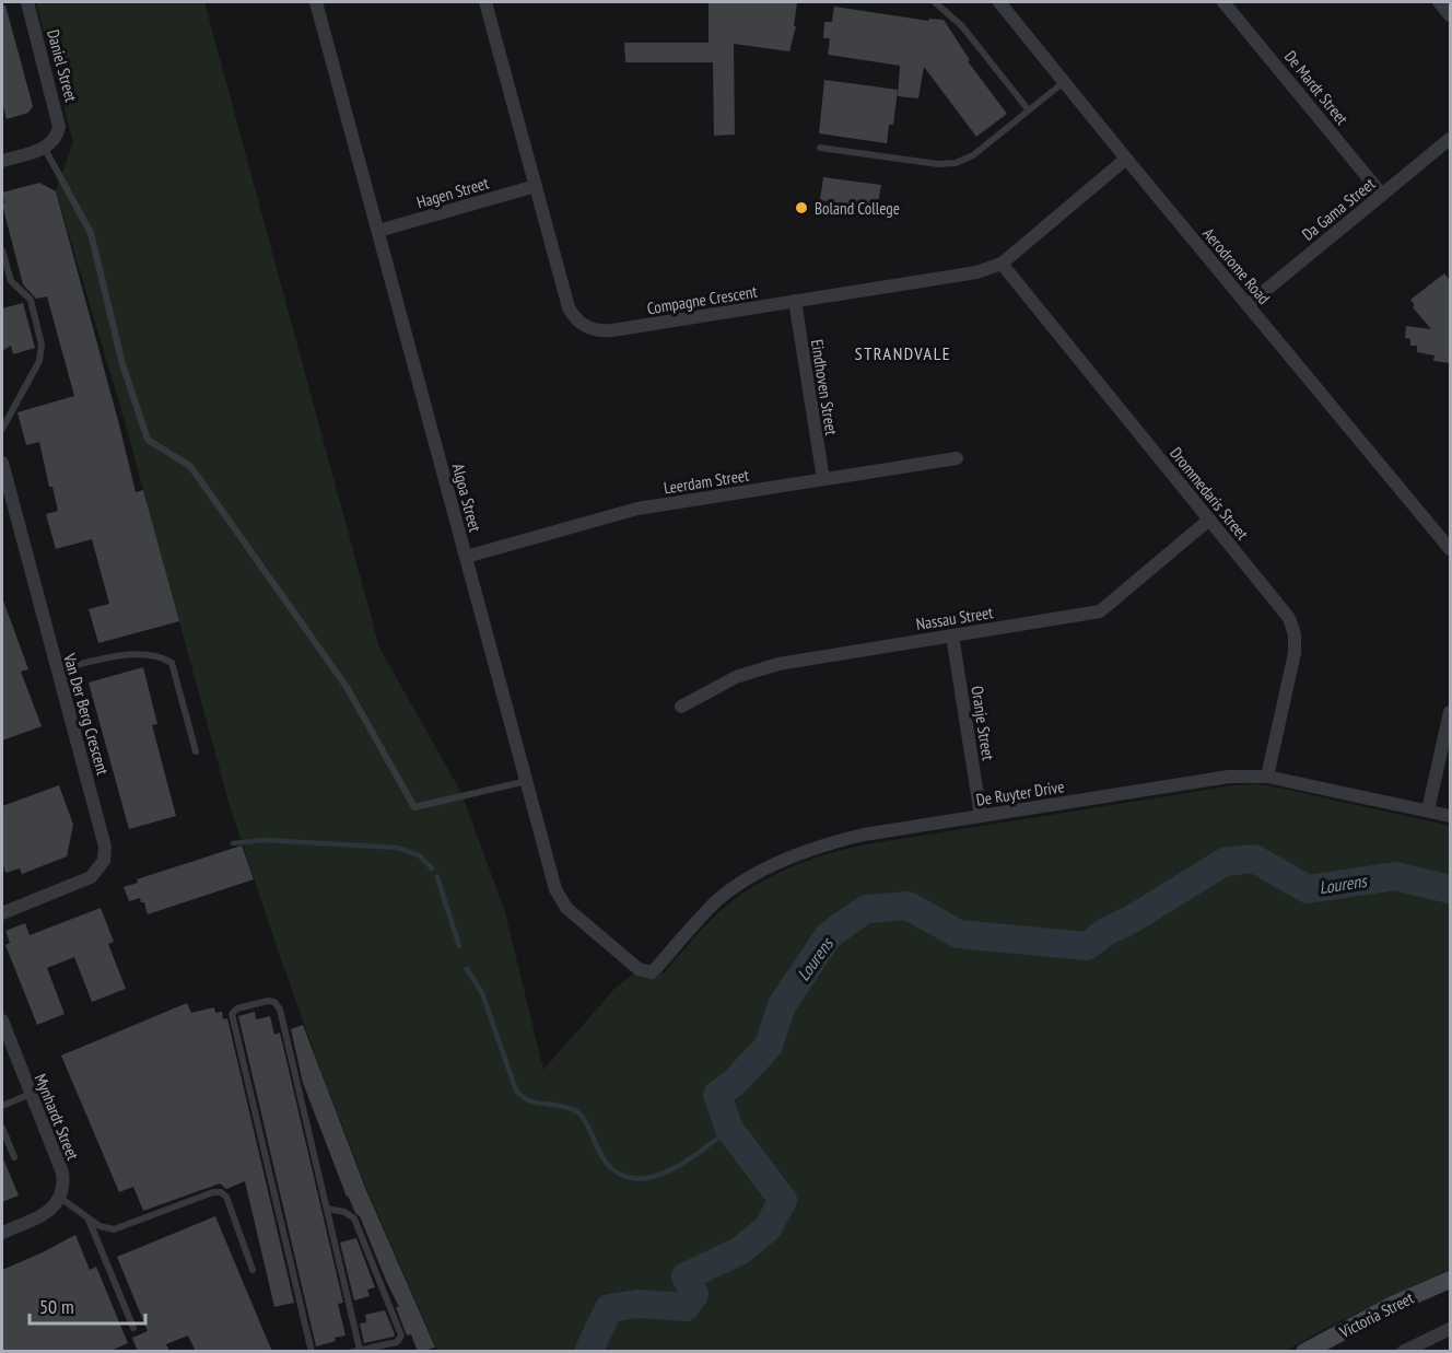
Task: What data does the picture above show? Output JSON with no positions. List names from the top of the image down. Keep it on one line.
{"streets":{"main road":["Victoria Street"],"street":["Daniel Street","De Mardt Street","Hagen Street","Da Gama Street","Aerodrome Road","Compagne Crescent","Eindhoven Street","Leerdam Street","Drommedaris Street","Algoa Street","Nassau Street","Van Der Berg Crescent","Oranje Street","De Ruyter Drive","Mynhardt Street"]},"crossings":[["De Mardt Street","Da Gama Street"],["Hagen Street","Compagne Crescent"],["Hagen Street","Algoa Street"],["Da Gama Street","Aerodrome Road"],["Aerodrome Road","Compagne Crescent"],["Compagne Crescent","Eindhoven Street"],["Compagne Crescent","Drommedaris Street"],["Eindhoven Street","Leerdam Street"],["Leerdam Street","Algoa Street"],["Drommedaris Street","Nassau Street"],["Drommedaris Street","De Ruyter Drive"],["Algoa Street","De Ruyter Drive"],["Nassau Street","Oranje Street"],["Oranje Street","De Ruyter Drive"]],"districts":["STRANDVALE"],"water":["Lourens"],"places":["Boland College"],"scale_bar":"50 m"}
